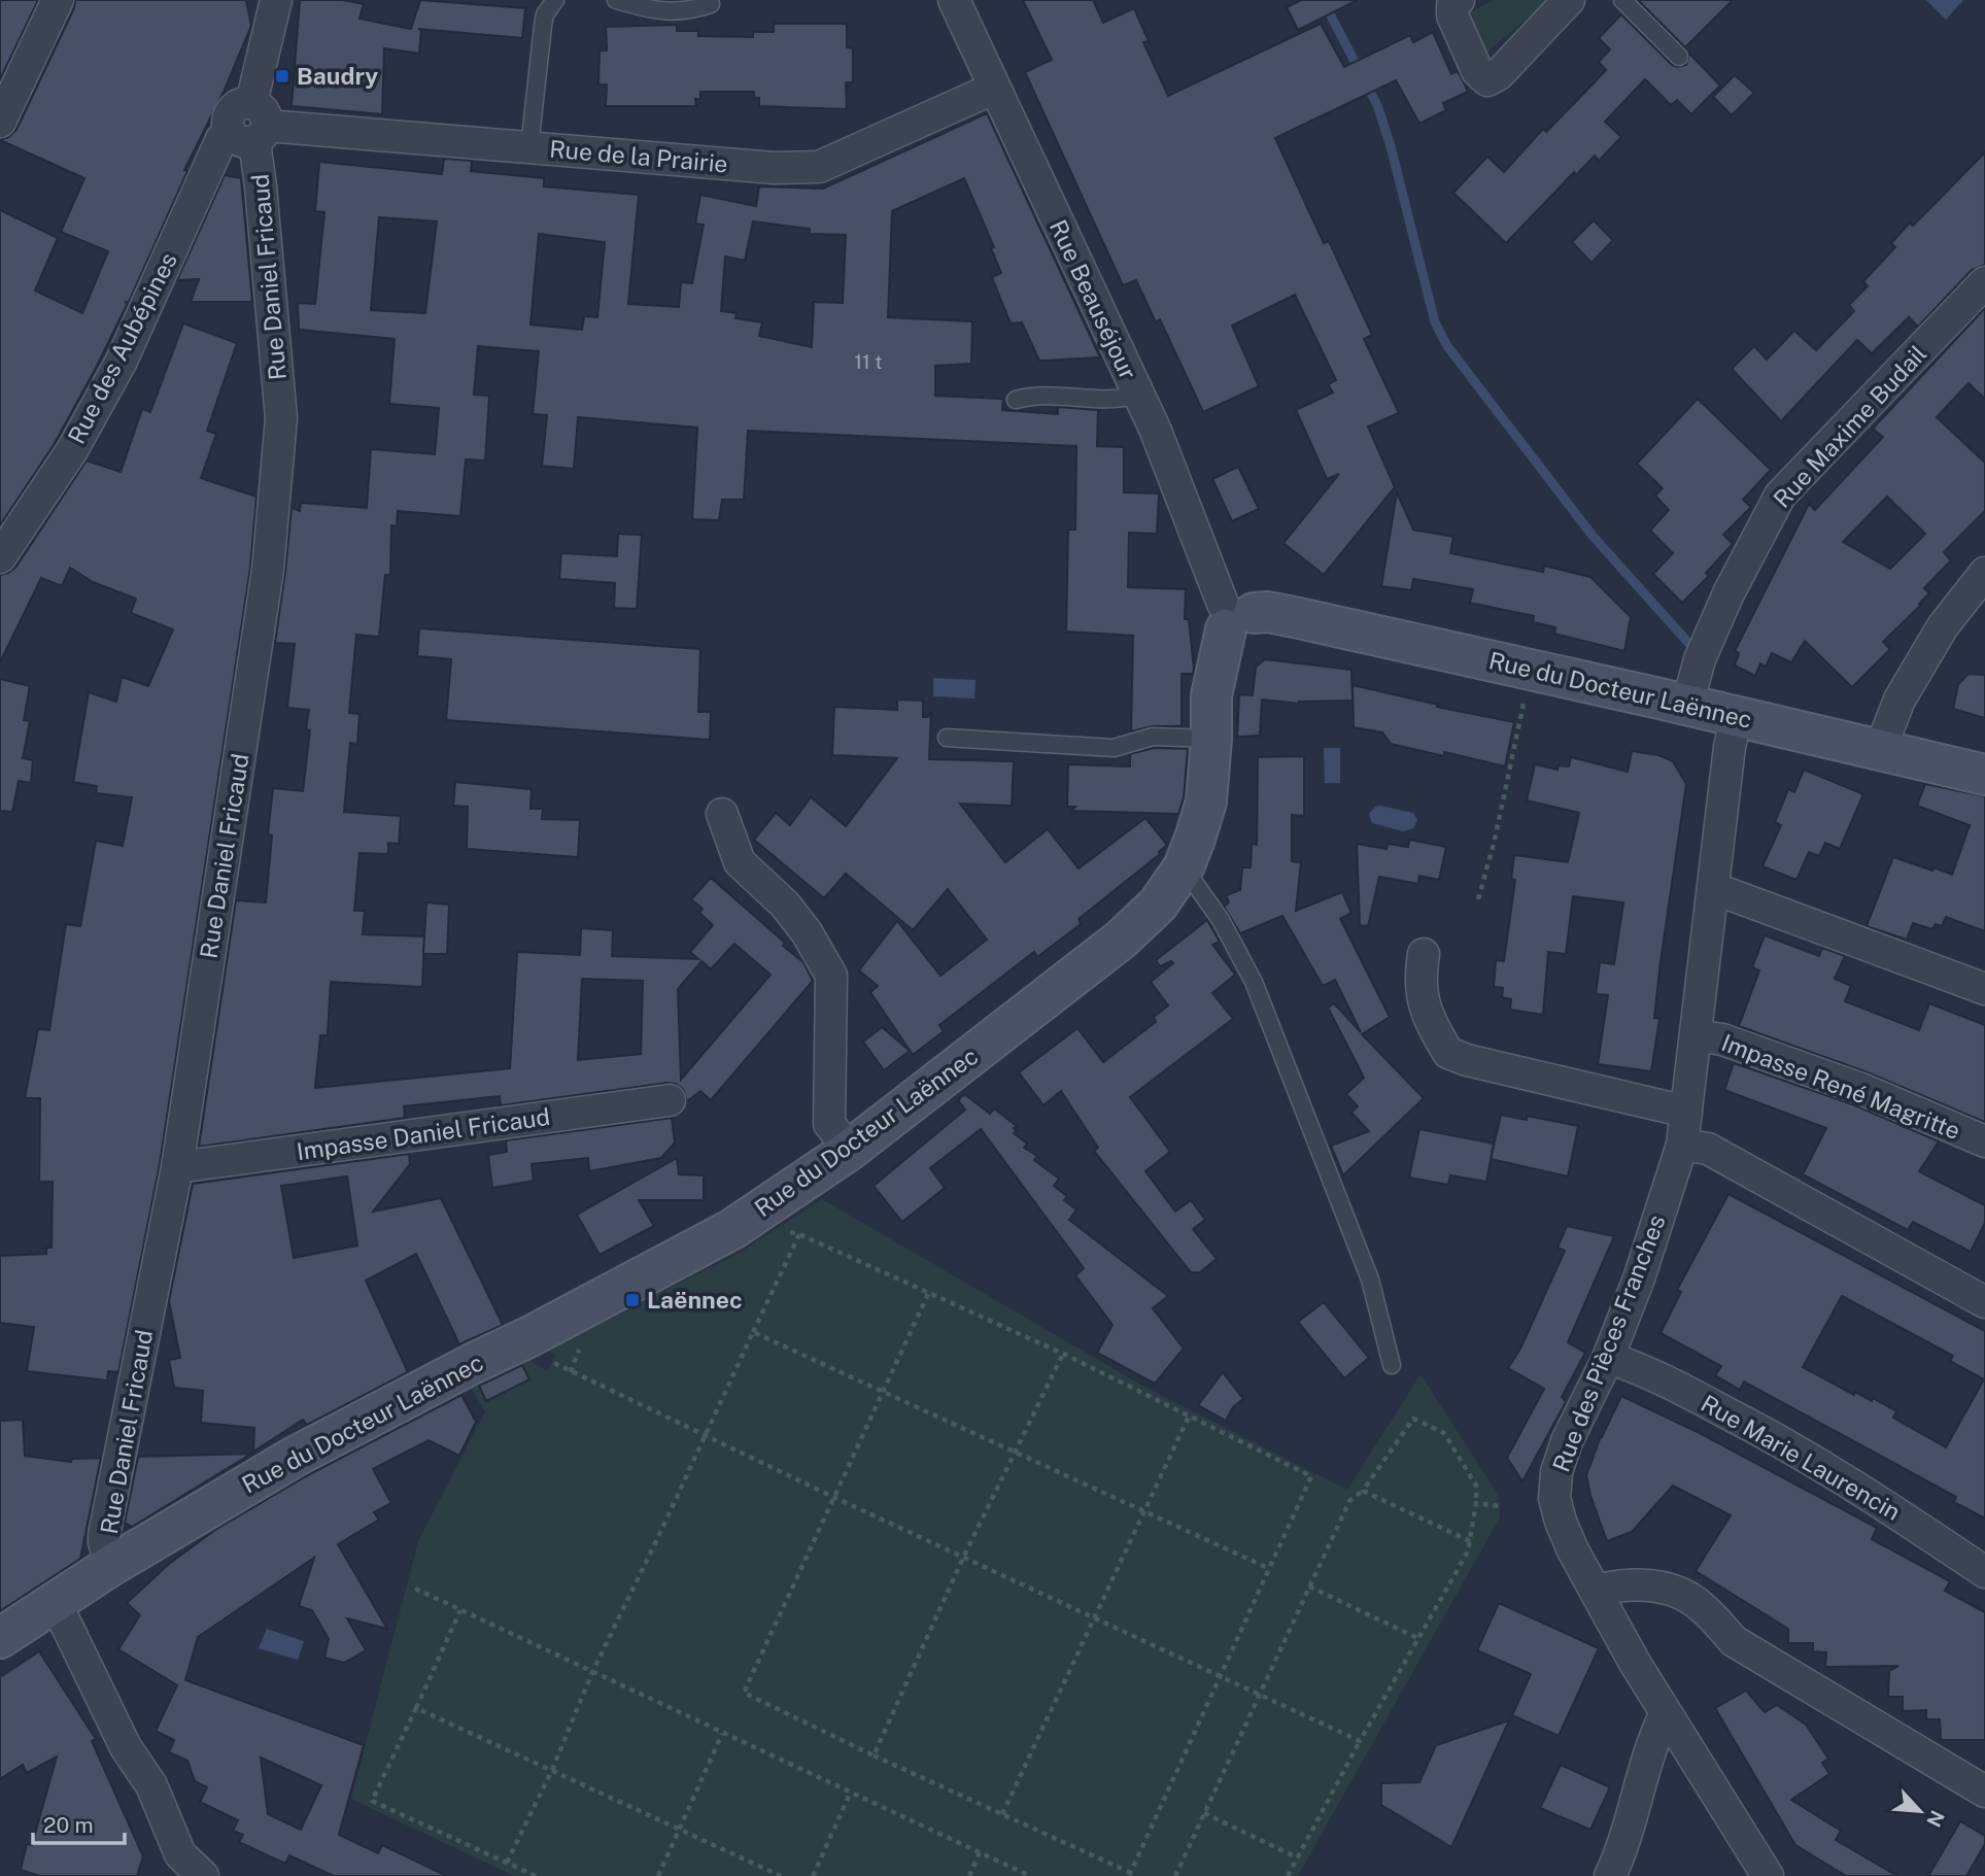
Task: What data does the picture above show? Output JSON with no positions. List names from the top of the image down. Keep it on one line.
{"streets":{"street":["Rue de la Prairie","Rue Daniel Fricaud","Rue Beauséjour","Rue des Aubépines","Rue Maxime Budail","Rue du Docteur Laënnec","Impasse René Magritte","Impasse Daniel Fricaud","Rue des Pièces Franches","Rue Marie Laurencin"]},"crossings":[["Rue de la Prairie","Rue Daniel Fricaud"],["Rue de la Prairie","Rue Beauséjour"],["Rue de la Prairie","Rue des Aubépines"],["Rue Daniel Fricaud","Rue des Aubépines"],["Rue Daniel Fricaud","Rue du Docteur Laënnec"],["Rue Daniel Fricaud","Impasse Daniel Fricaud"],["Rue Beauséjour","Rue du Docteur Laënnec"],["Rue Maxime Budail","Rue du Docteur Laënnec"],["Rue du Docteur Laënnec","Rue des Pièces Franches"],["Impasse René Magritte","Rue des Pièces Franches"],["Rue des Pièces Franches","Rue Marie Laurencin"]],"places":{"transit":["Baudry","Laënnec"]},"house_numbers":["11 t"],"scale_bar":"20 m","north":"bottom right"}
